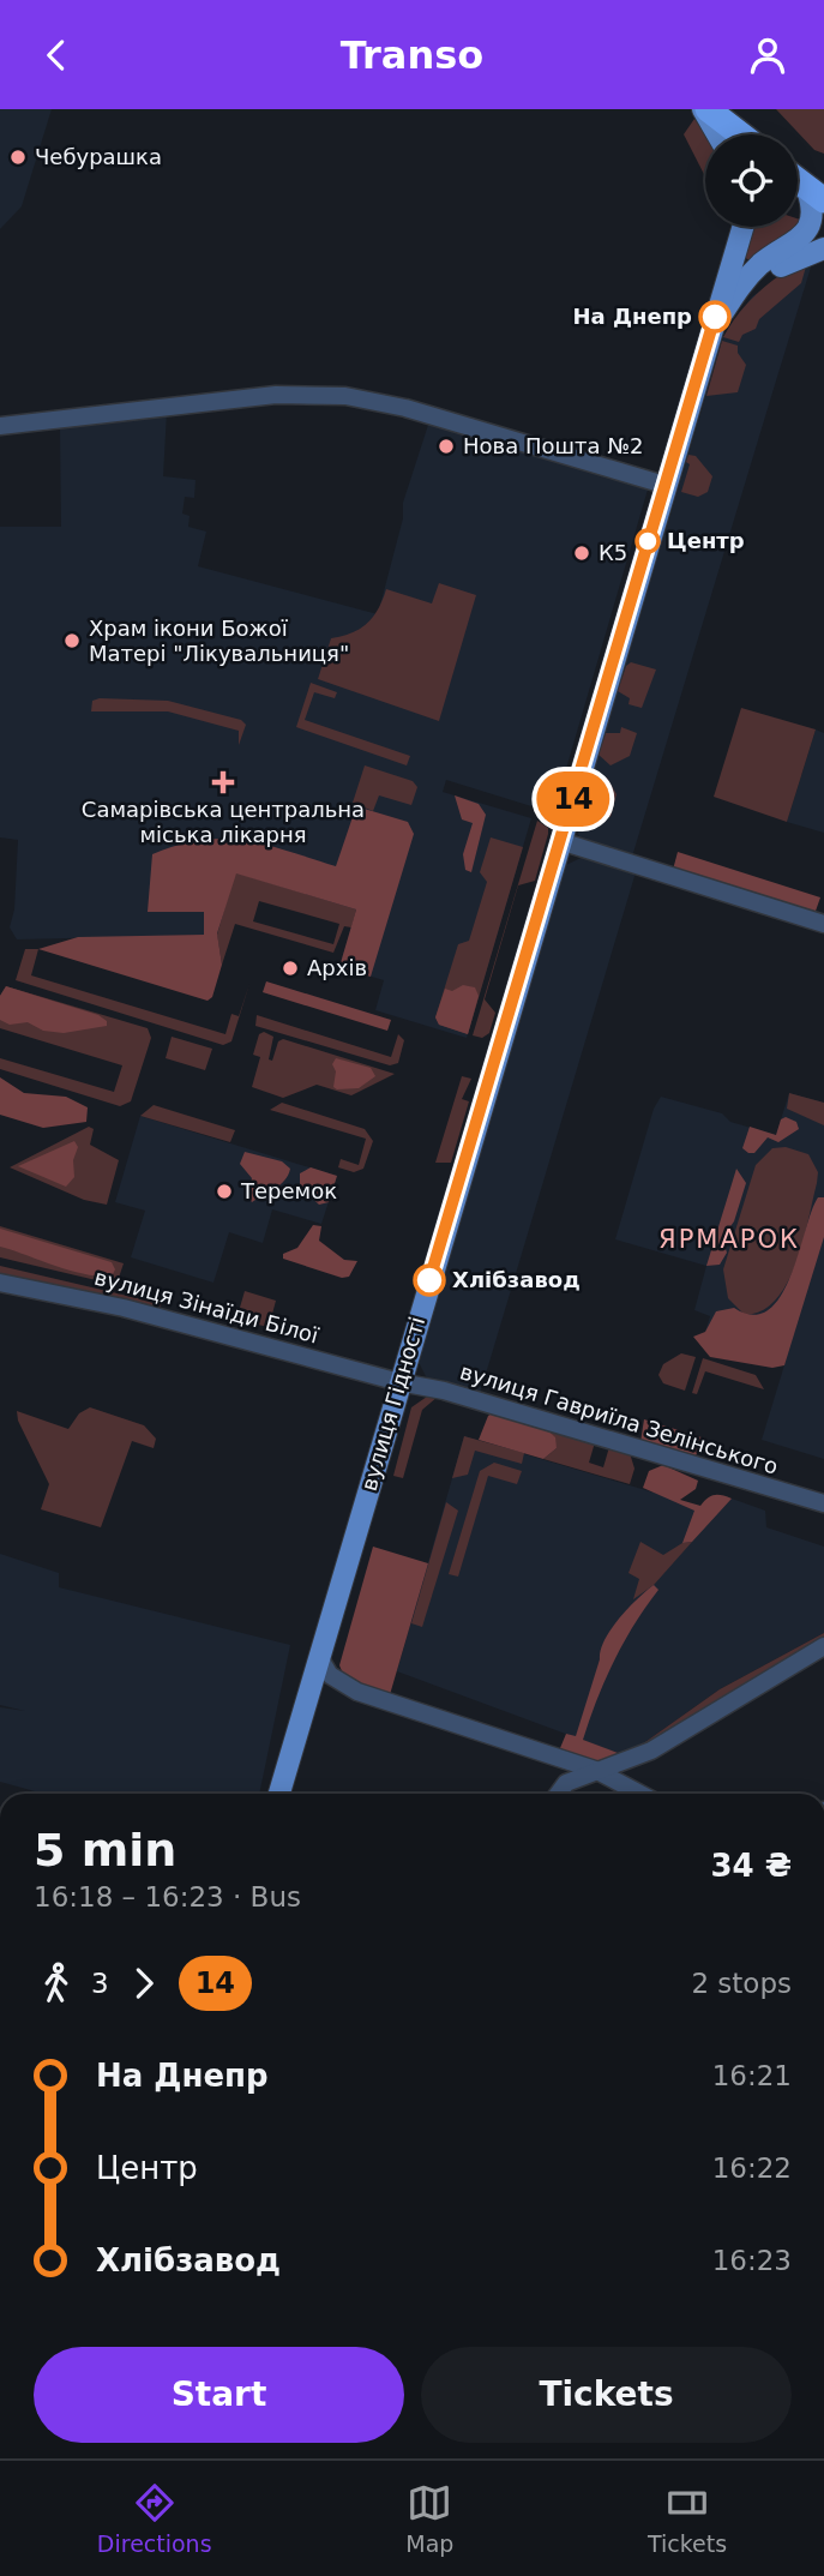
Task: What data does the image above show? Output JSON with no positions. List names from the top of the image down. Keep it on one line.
{"streets":{"main road":["вулиця Гідності"],"street":["вулиця Зінаїди Білої","вулиця Гавриїла Зелінського"]},"crossings":[["вулиця Зінаїди Білої","вулиця Гідності"],["вулиця Зінаїди Білої","вулиця Гавриїла Зелінського"],["вулиця Гідності","вулиця Гавриїла Зелінського"]],"districts":["ЯРМАРОК"],"places":{"other":["Чебурашка","На Днепр","Нова Пошта №2","Центр","К5","Храм ікони Божої Матері \"Лікувальниця\"","Архів","Теремок","Хлібзавод"],"health":["Самарівська центральна міська лікарня"]},"lines":["bus line 14"],"page":{"header":"Transo","on_map":"14","heading":["5 min","16:18 – 16:23 · Bus","34 ₴"],"legs":["3","14","2 stops"],"list":[{"name":"На Днепр","value":"16:21"},{"name":"Центр","value":"16:22"},{"name":"Хлібзавод","value":"16:23"}],"buttons":["Start","Tickets"],"tabs":["Directions","Map","Tickets"]}}
